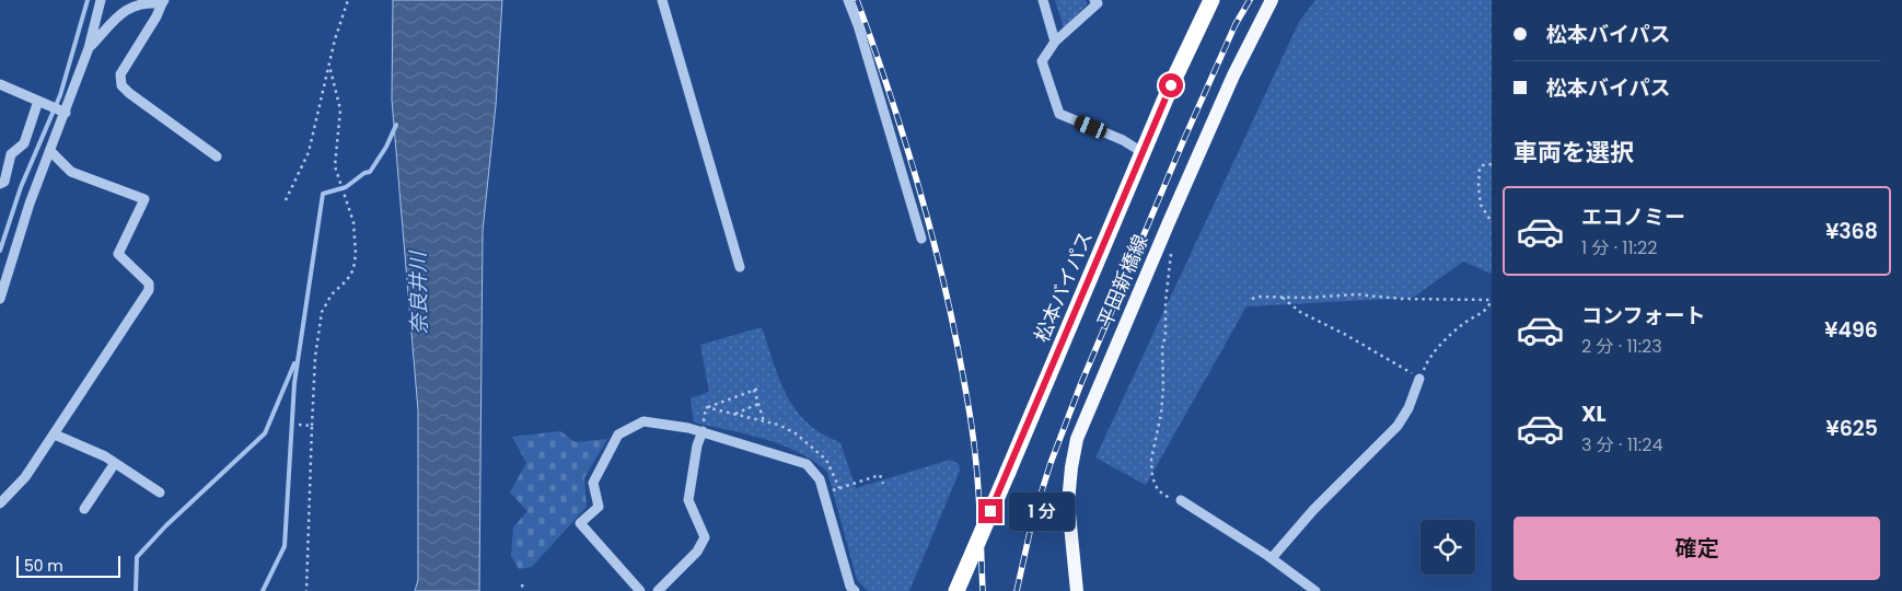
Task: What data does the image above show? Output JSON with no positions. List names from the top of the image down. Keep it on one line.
{"streets":{"highway":["松本バイパス"],"main road":["平田新橋線"]},"water":["奈良井川"],"scale_bar":"50 m","page":{"banner":["松本バイパス","松本バイパス"],"heading":"車両を選択","list":[{"name":"エコノミー","note":"1 分 · 11:22","value":"¥368"},{"name":"コンフォート","note":"2 分 · 11:23","value":"¥496"},{"name":"XL","note":"3 分 · 11:24","value":"¥625"}],"bubble":"1 分","buttons":"確定","scale":"50 m"}}
